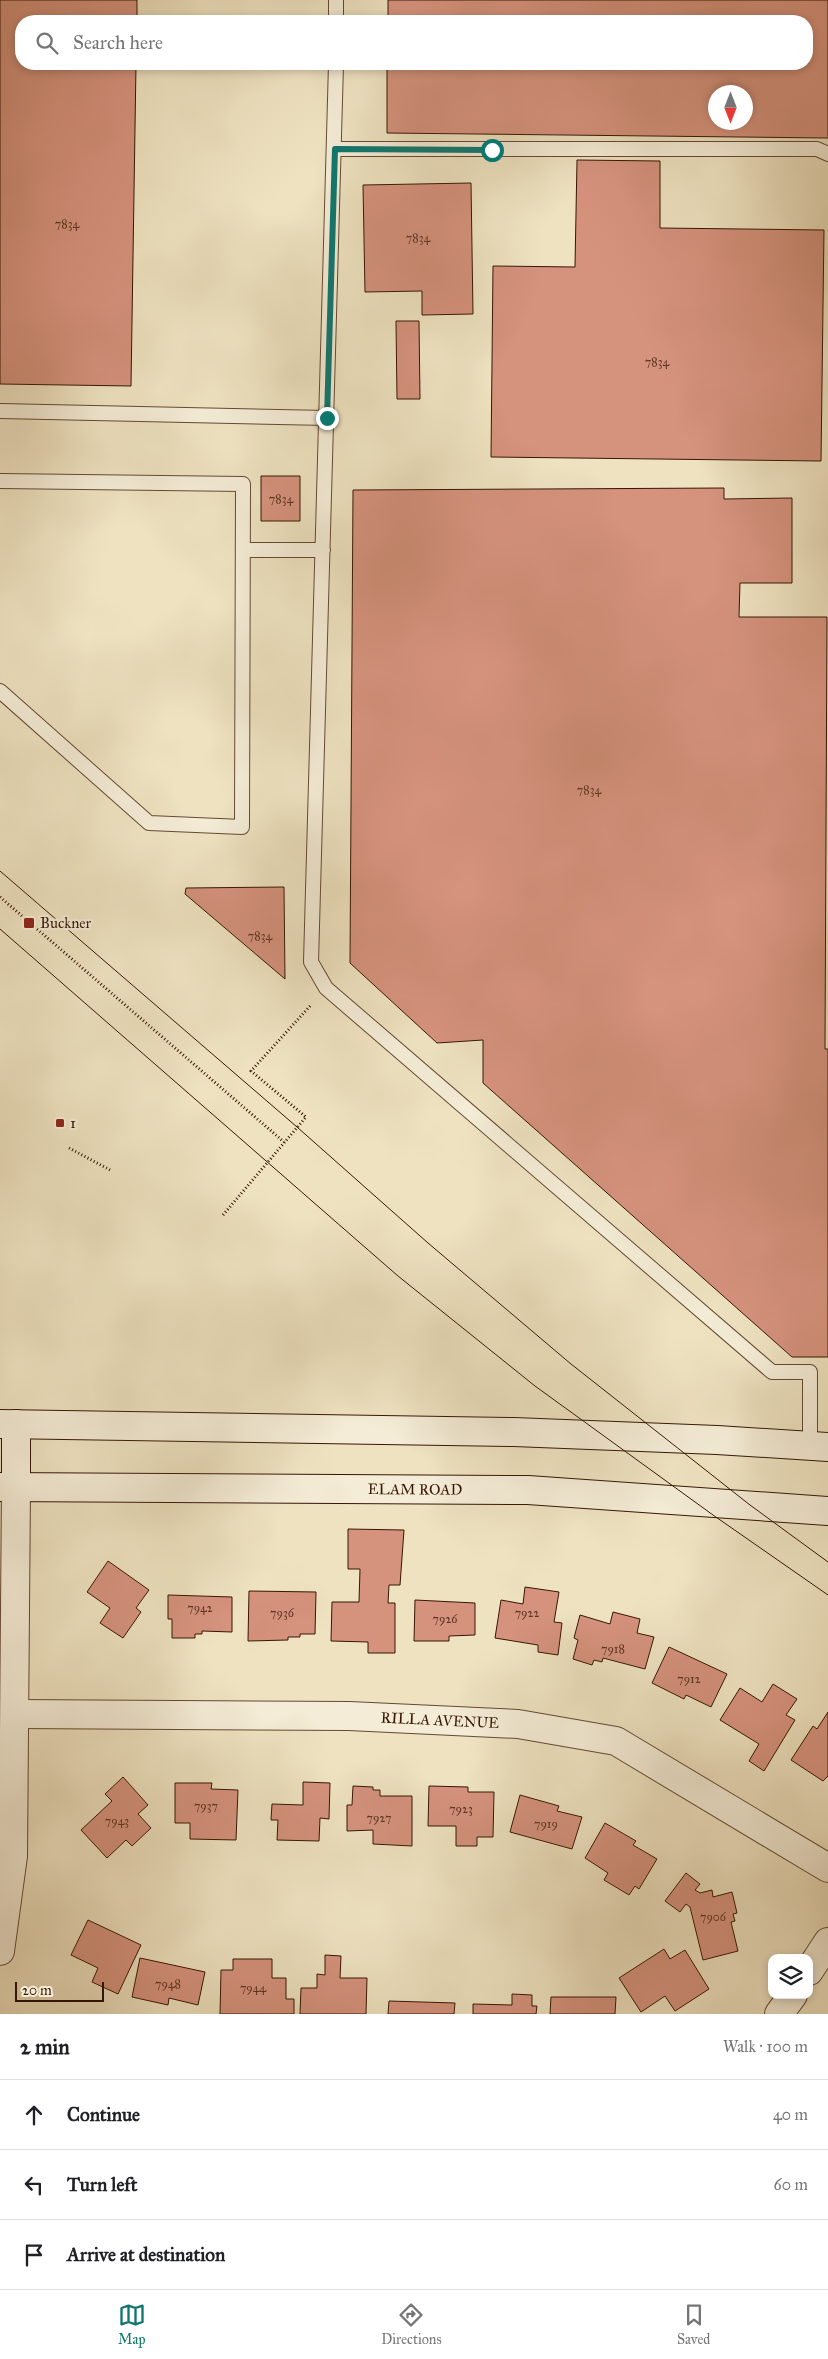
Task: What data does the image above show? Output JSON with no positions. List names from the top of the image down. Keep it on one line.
{"streets":{"main road":["ELAM ROAD","RILLA AVENUE"]},"places":{"transit":["Buckner","1"]},"house_numbers":["7834","7834","7834","7834","7834","7834","7942","7936","7922","7926","7918","7912","7937","7923","7927","7943","7919","7906","7948","7944"],"scale_bar":"20 m","north":"bottom","page":{"search":"Search here","scale":"20 m","heading":["2 min","Walk · 100 m"],"list":[["Continue","40 m"],["Turn left","60 m"],"Arrive at destination"],"nav":["Map","Directions","Saved"]}}
